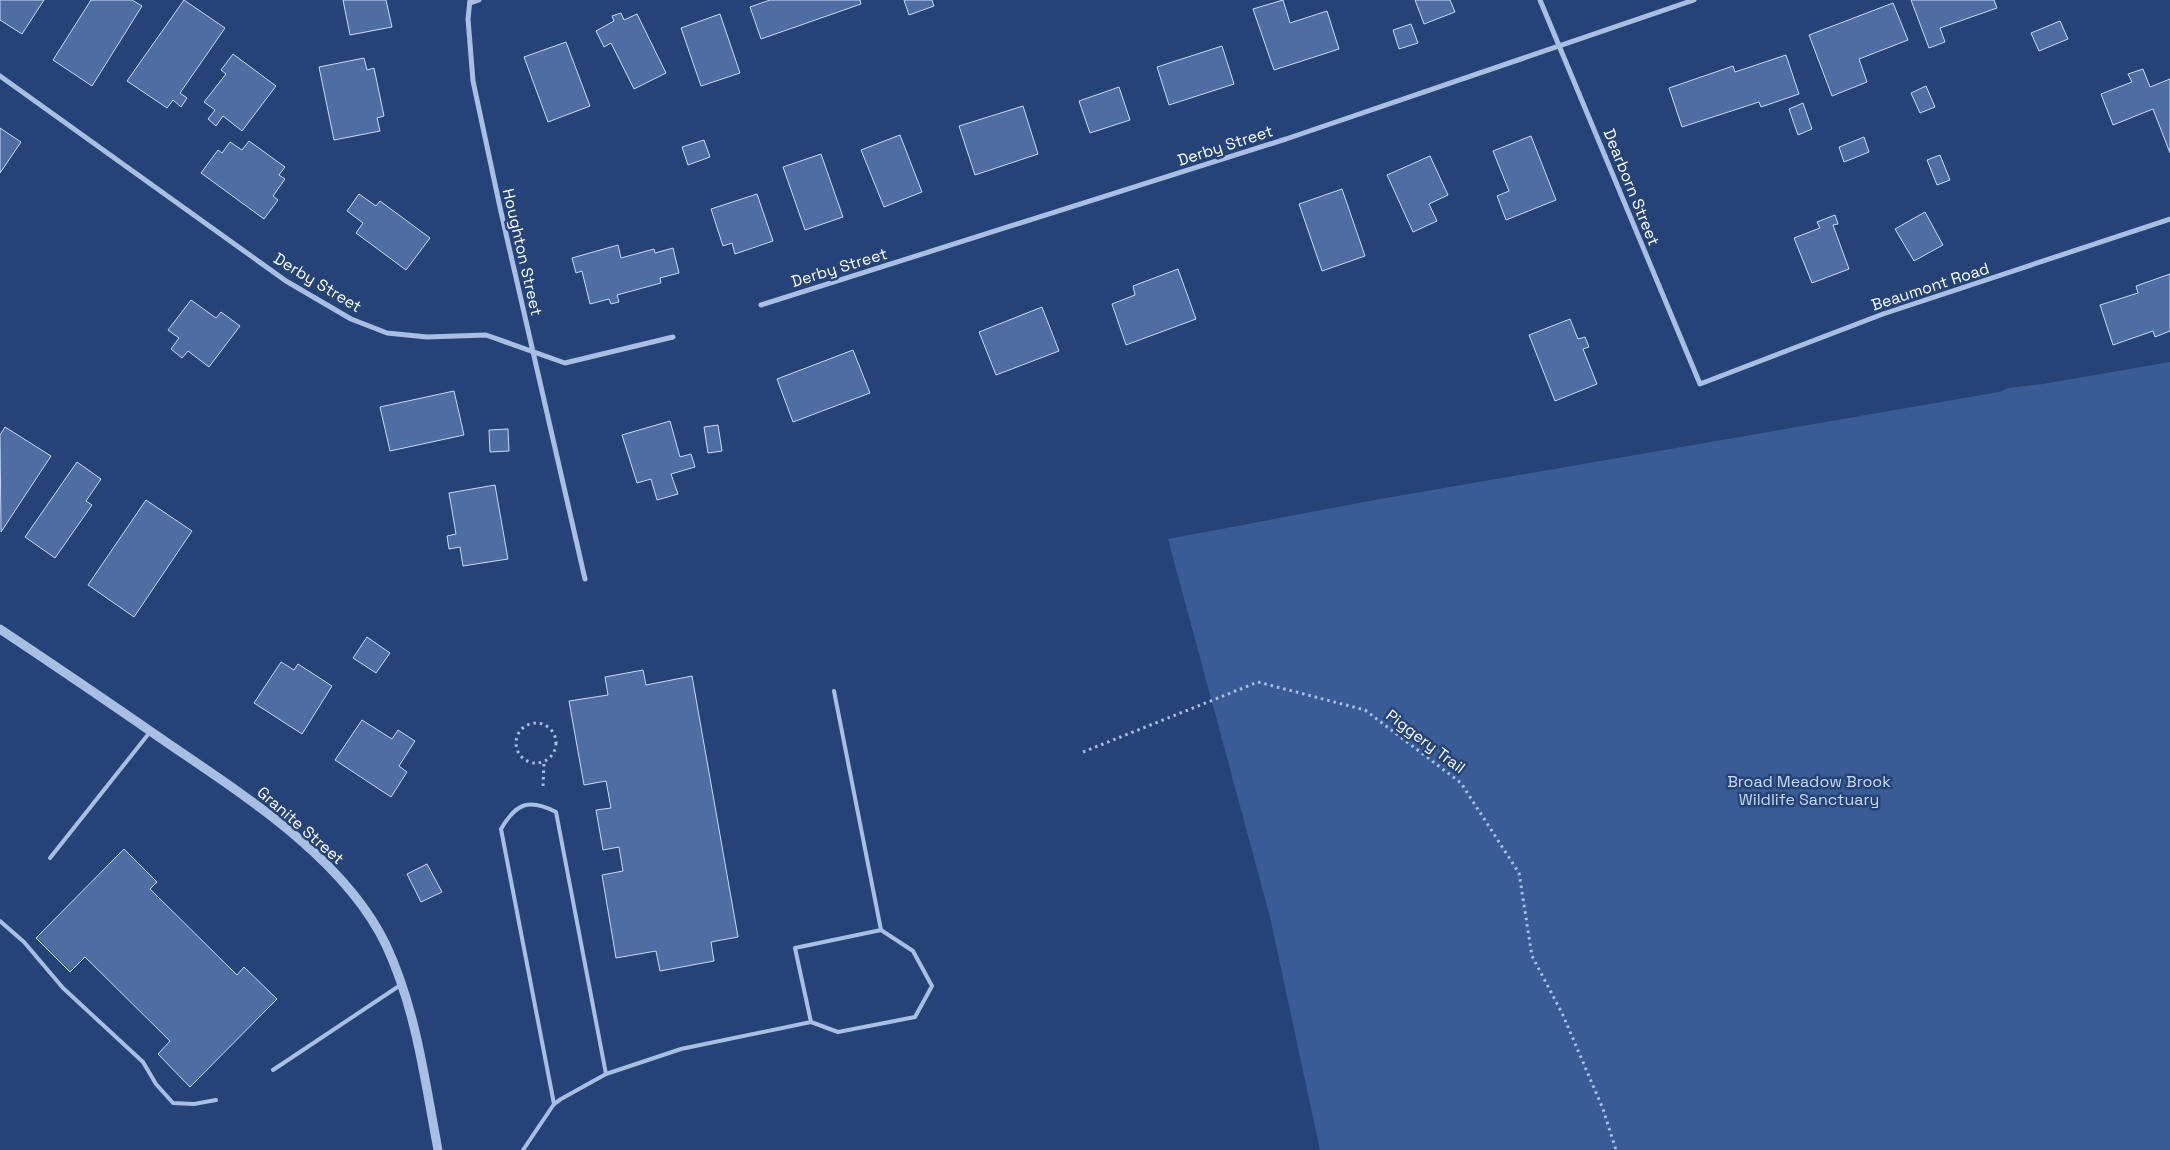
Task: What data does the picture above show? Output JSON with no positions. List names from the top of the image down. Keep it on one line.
{"streets":{"street":["Derby Street","Dearborn Street","Houghton Street","Beaumont Road","Granite Street"],"path":["Piggery Trail"]},"crossings":[["Derby Street","Dearborn Street"],["Derby Street","Houghton Street"],["Dearborn Street","Beaumont Road"]],"parks":["Broad Meadow Brook Wildlife Sanctuary"]}
